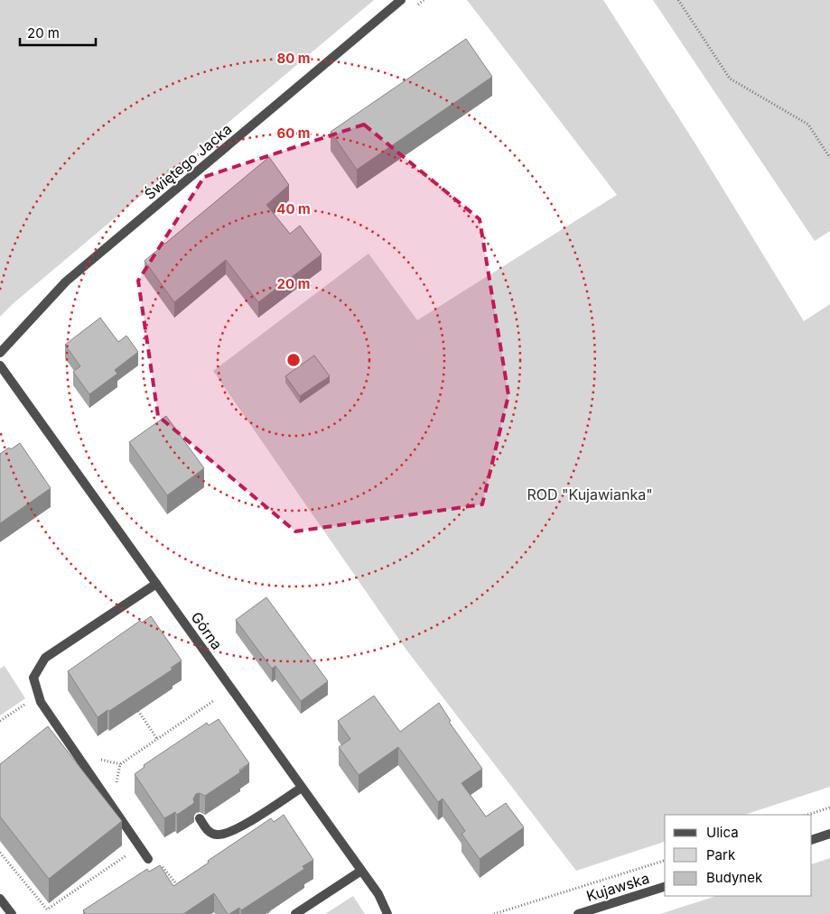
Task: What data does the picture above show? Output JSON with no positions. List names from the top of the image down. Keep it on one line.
{"streets":{"street":["Świętego Jacka","Górna","Kujawska"]},"parks":["ROD \"Kujawianka\""],"legend":["Ulica","Park","Budynek"],"scale_bar":"20 m","rings":["80 m","60 m","40 m","20 m"]}
